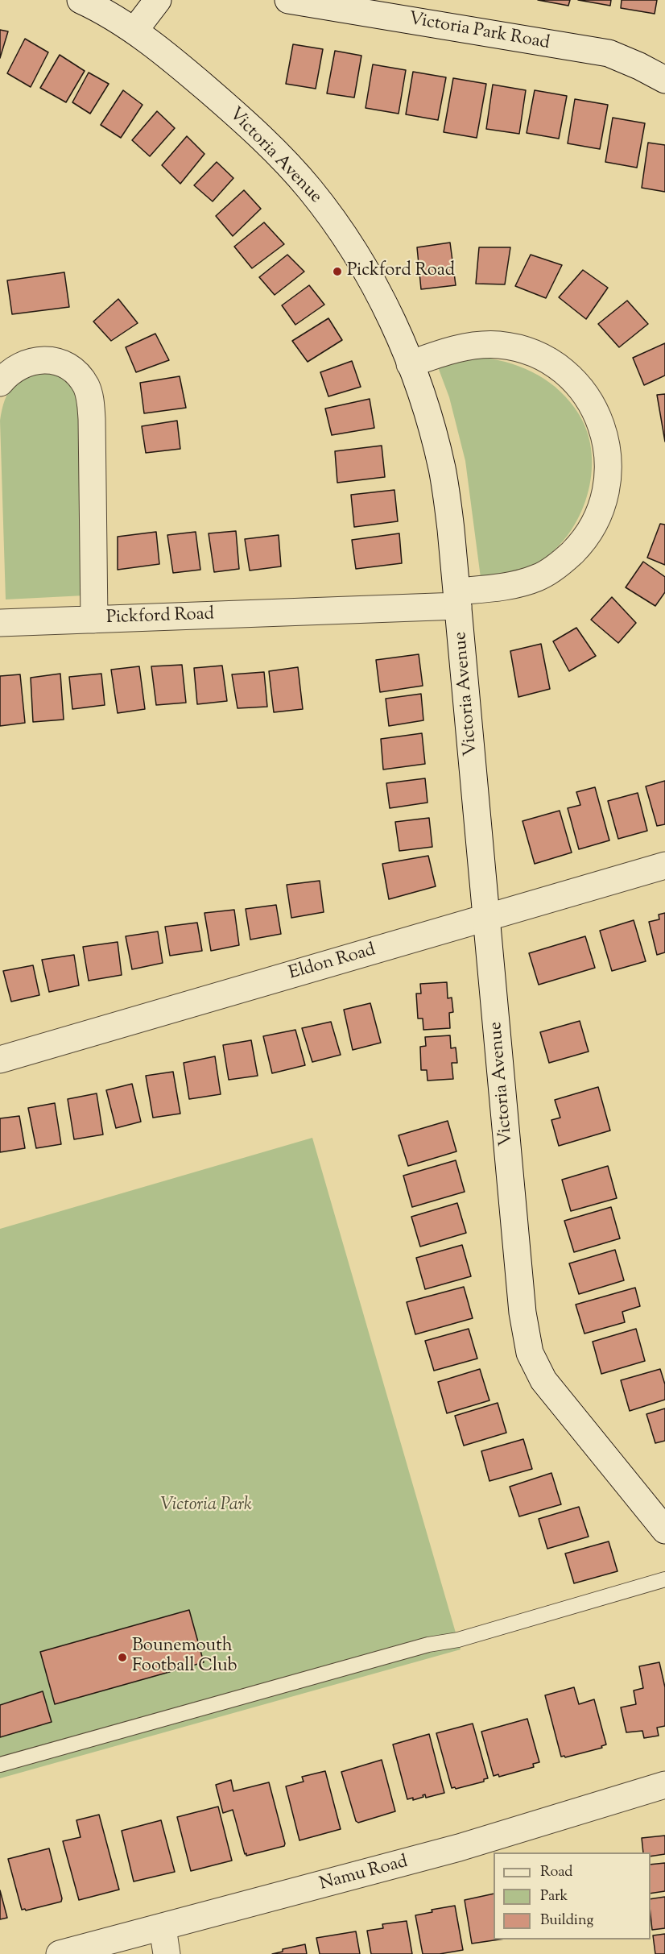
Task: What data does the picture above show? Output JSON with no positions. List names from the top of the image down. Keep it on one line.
{"streets":{"street":["Victoria Park Road","Victoria Avenue","Pickford Road","Eldon Road","Namu Road"]},"crossings":[["Victoria Avenue","Pickford Road"],["Victoria Avenue","Eldon Road"]],"parks":["Victoria Park"],"places":["Pickford Road","Bounemouth Football Club"],"legend":["Road","Park","Building"]}
